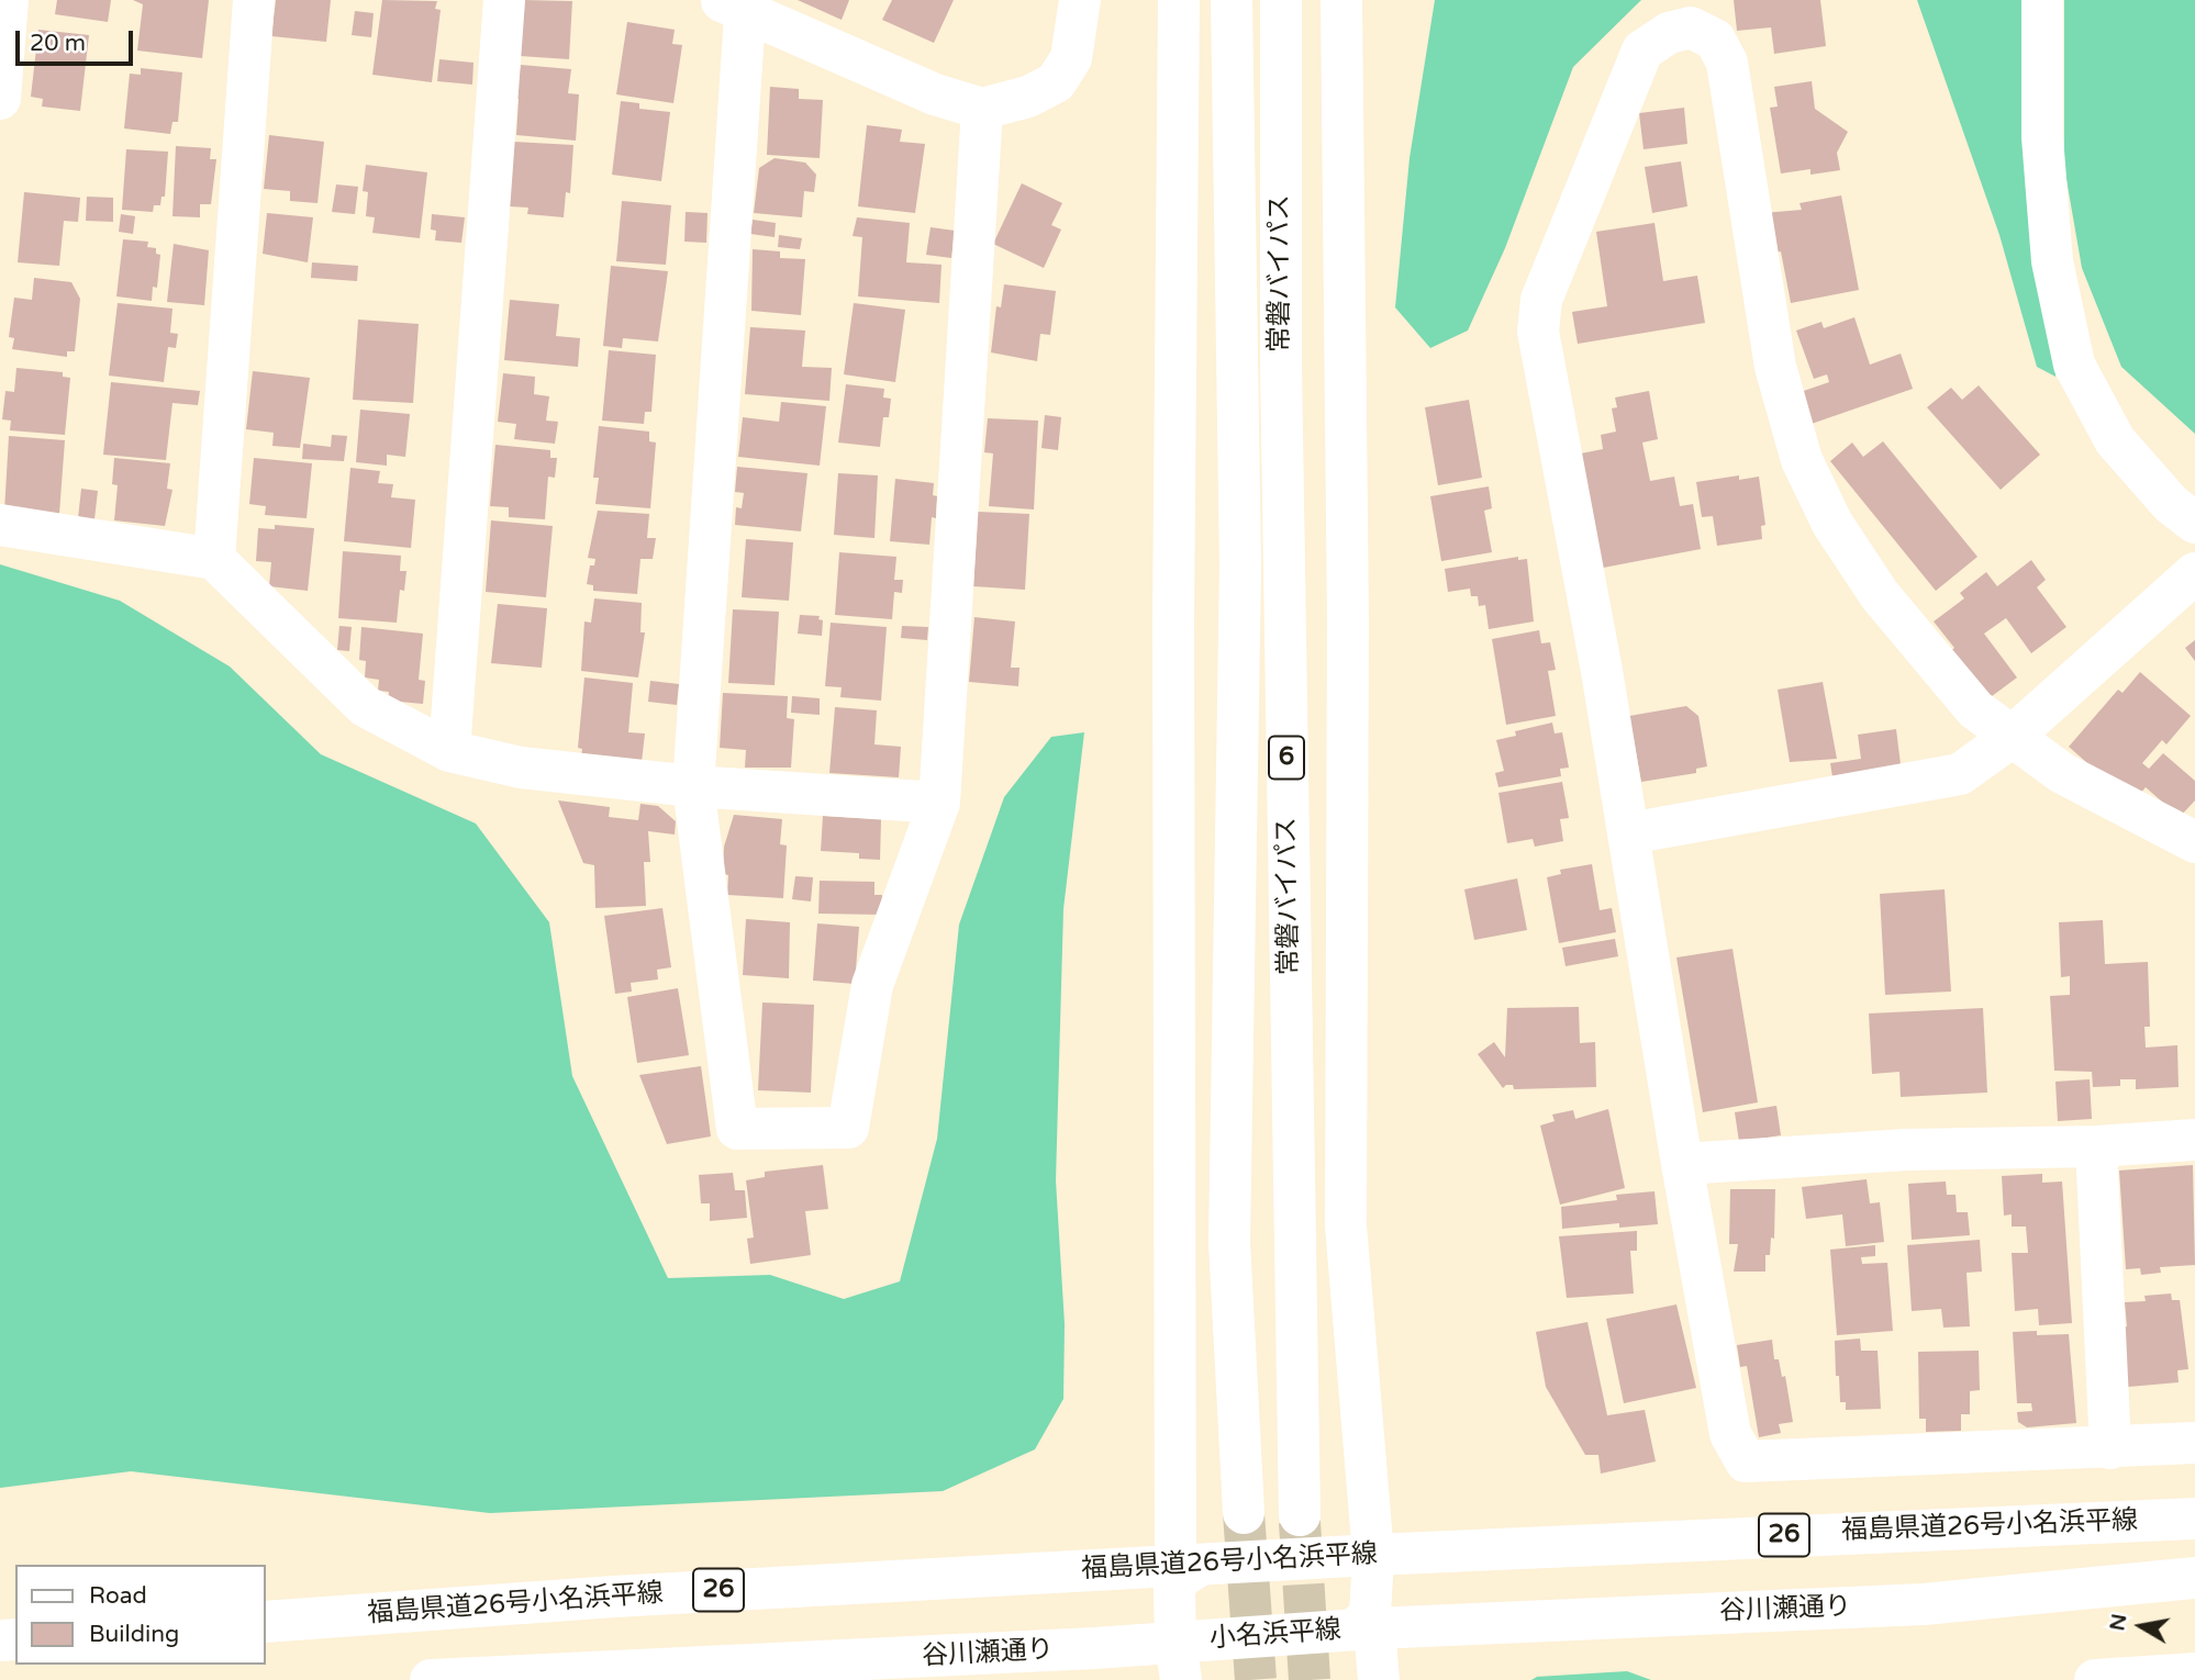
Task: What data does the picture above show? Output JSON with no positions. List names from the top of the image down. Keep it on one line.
{"streets":{"main road":["常磐バイパス","6","福島県道26号小名浜平線","26","谷川瀬通り","小名浜平線"]},"crossings":[["谷川瀬通り","小名浜平線"]],"legend":["Road","Building"],"scale_bar":"20 m","north":"left"}
